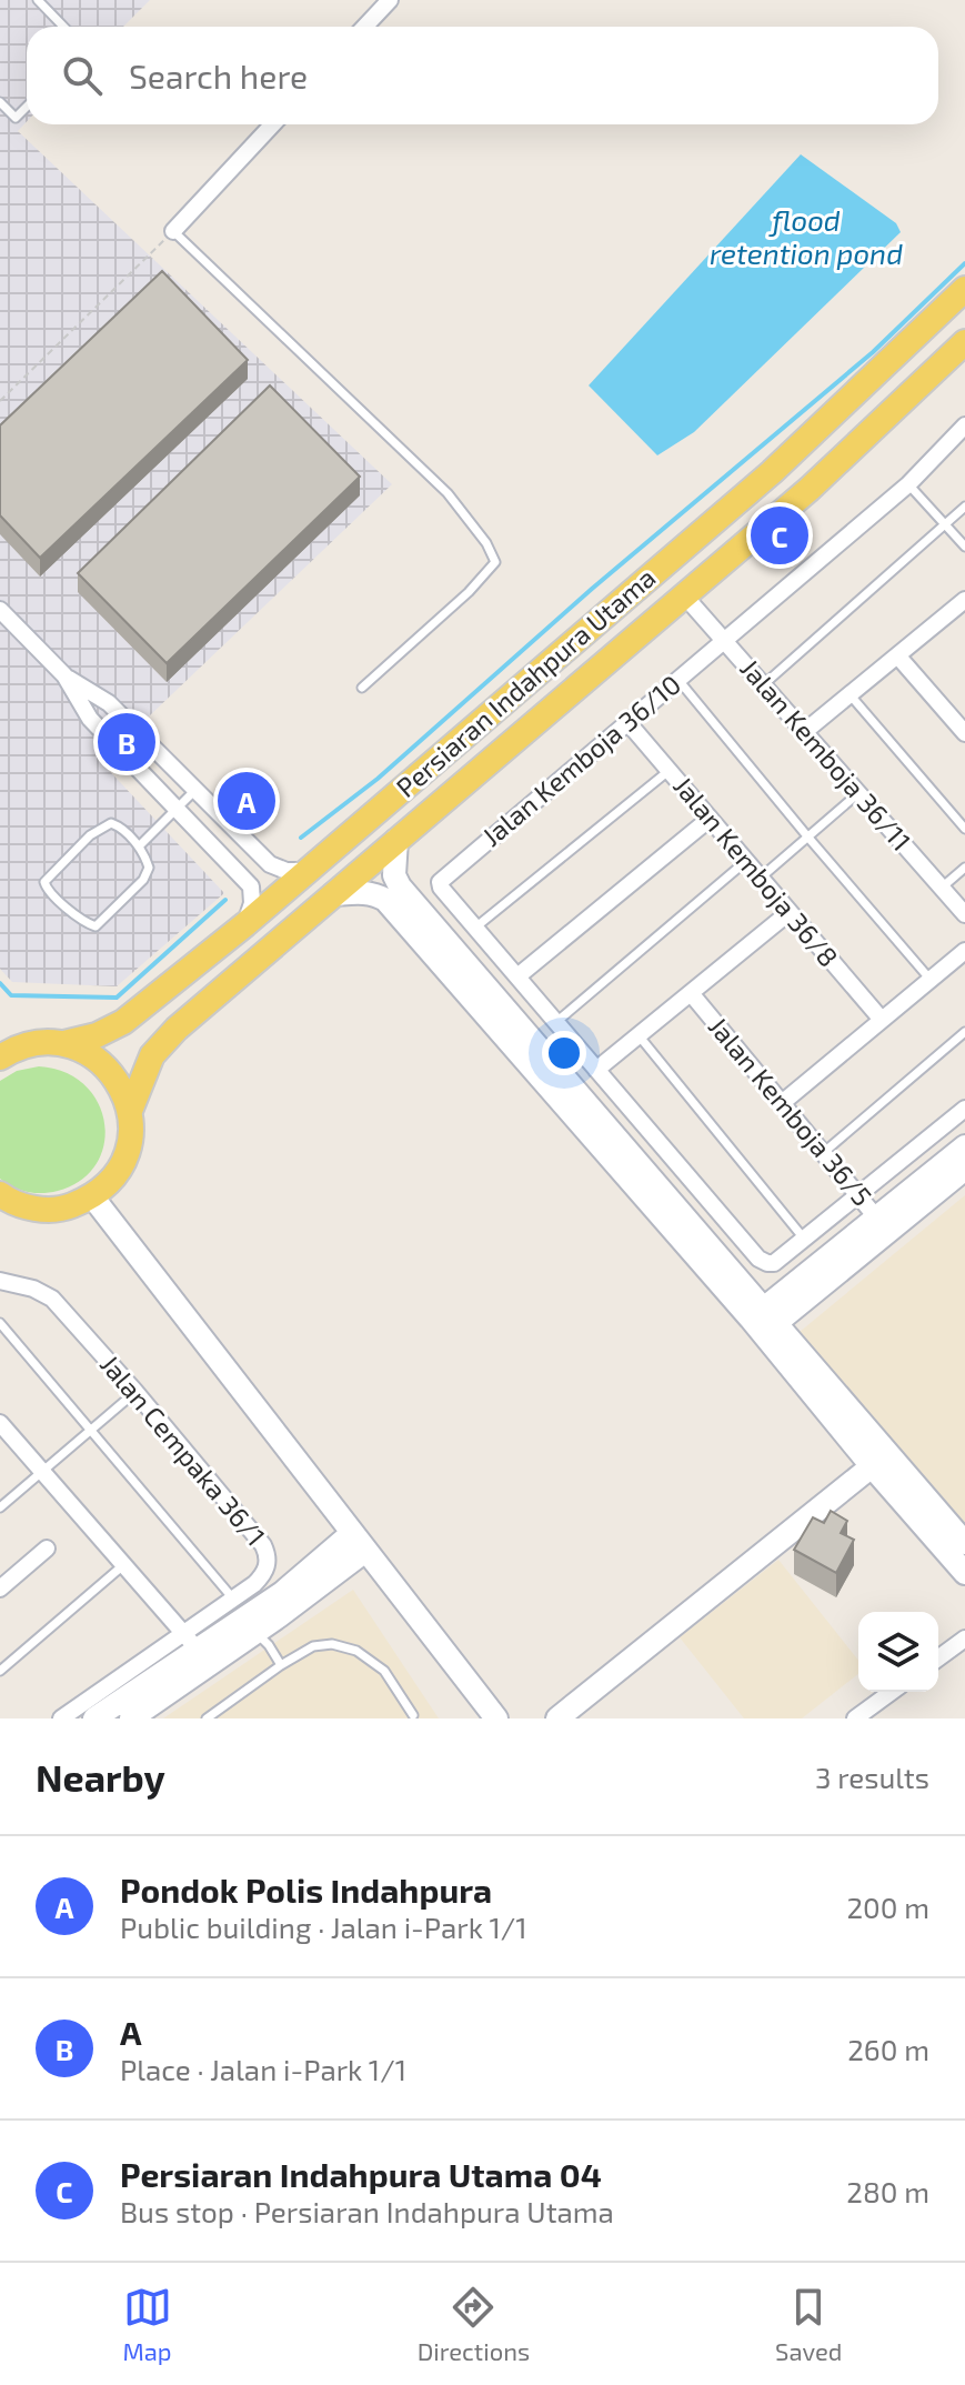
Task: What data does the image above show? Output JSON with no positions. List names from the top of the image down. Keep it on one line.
{"streets":{"main road":["Persiaran Indahpura Utama"],"street":["Jalan Kemboja 36/11","Jalan Kemboja 36/10","Jalan Kemboja 36/8","Jalan Kemboja 36/5","Jalan Cempaka 36/1"]},"crossings":[["Persiaran Indahpura Utama","Jalan Kemboja 36/11"],["Jalan Kemboja 36/11","Jalan Kemboja 36/10"],["Jalan Kemboja 36/10","Jalan Kemboja 36/8"]],"water":["flood retention pond"],"page":{"search":"Search here","pins":["C","B","A"],"heading":["Nearby","3 results"],"list":[{"mark":"A","name":"Pondok Polis Indahpura","note":"Public building · Jalan i-Park 1/1","value":"200 m"},{"mark":"B","name":"A","note":"Place · Jalan i-Park 1/1","value":"260 m"},{"mark":"C","name":"Persiaran Indahpura Utama 04","note":"Bus stop · Persiaran Indahpura Utama","value":"280 m"}],"nav":["Map","Directions","Saved"]}}
